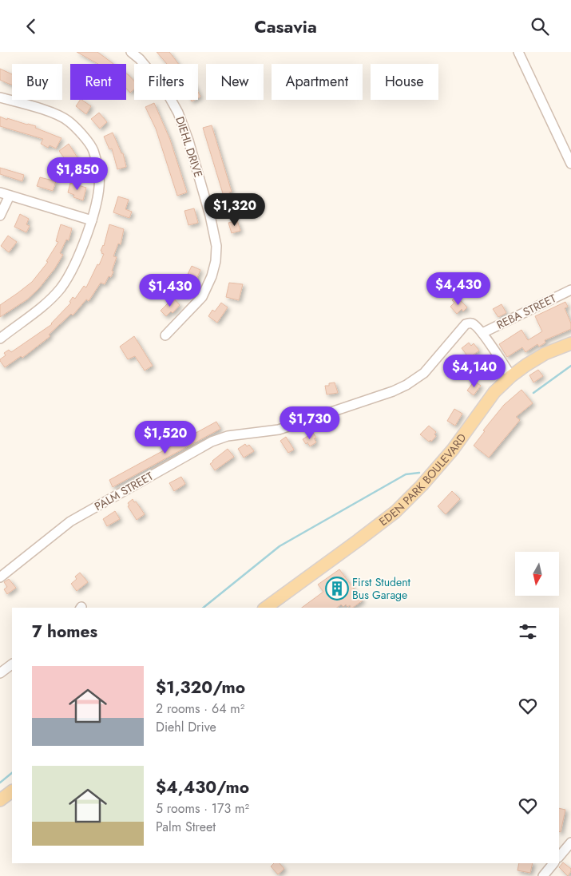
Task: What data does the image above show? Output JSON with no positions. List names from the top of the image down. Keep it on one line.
{"streets":{"main road":["EDEN PARK BOULEVARD"],"street":["DIEHL DRIVE","REBA STREET","PALM STREET"]},"crossings":[["REBA STREET","PALM STREET"],["EDEN PARK BOULEVARD","PALM STREET"]],"places":{"building":["First Student Bus Garage"]},"north":"bottom","page":{"header":"Casavia","chip":["Buy","Rent","Filters","New","Apartment","House"],"price":["$1,850","$1,320","$4,430","$1,430","$4,140","$1,730","$1,520"],"heading":"7 homes","list":[{"name":"$1,320/mo","note":"2 rooms · 64 m² · Diehl Drive"},{"name":"$4,430/mo","note":"5 rooms · 173 m² · Palm Street"}]}}
